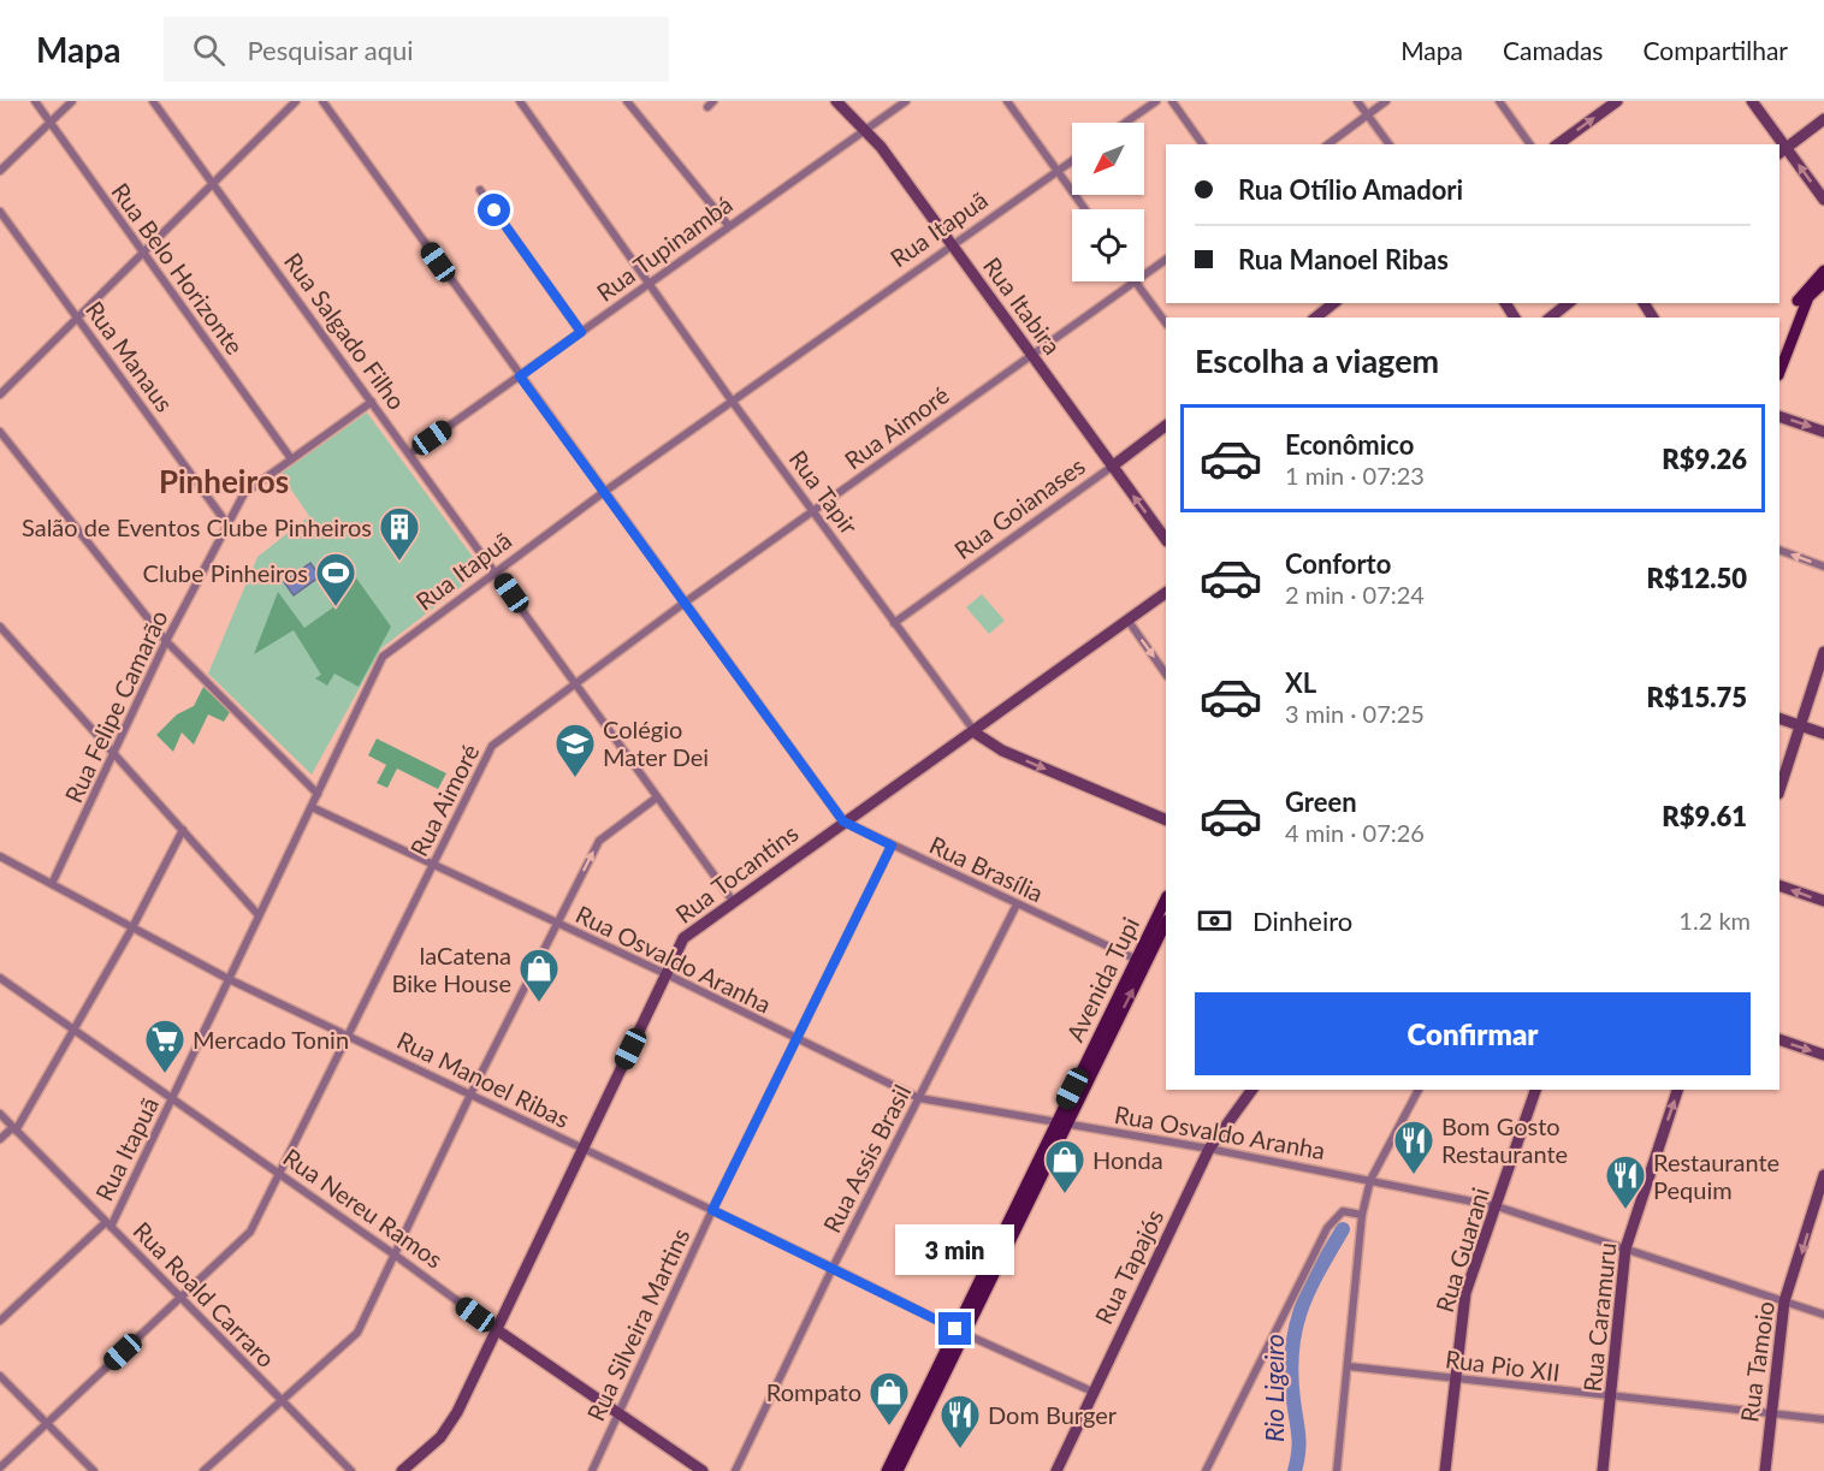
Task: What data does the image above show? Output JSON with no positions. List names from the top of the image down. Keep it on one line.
{"streets":{"main road":["Avenida Tupi"],"street":["Rua Itapuã","Rua Tupinambá","Rua Belo Horizonte","Rua Itabira","Rua Salgado Filho","Rua Manaus","Rua Aimoré","Rua Tapir","Rua Goianases","Rua Felipe Camarão","Rua Brasília","Rua Tocantins","Rua Osvaldo Aranha","Rua Manoel Ribas","Rua Assis Brasil","Rua Nereu Ramos","Rua Guarani","Rua Tapajós","Rua Roald Carraro","Rua Caramuru","Rua Silveira Martins","Rua Tamoio","Rua Pio XII"]},"crossings":[["Rua Itapuã","Rua Itabira"],["Rua Itapuã","Rua Salgado Filho"],["Rua Itapuã","Rua Tapir"],["Rua Itapuã","Rua Brasília"],["Rua Itapuã","Rua Osvaldo Aranha"],["Rua Itapuã","Rua Manoel Ribas"],["Rua Itapuã","Rua Nereu Ramos"],["Rua Itapuã","Rua Roald Carraro"],["Rua Tupinambá","Rua Itabira"],["Rua Tupinambá","Rua Salgado Filho"],["Rua Tupinambá","Rua Tapir"],["Rua Tupinambá","Rua Brasília"],["Rua Belo Horizonte","Rua Felipe Camarão"],["Rua Itabira","Rua Aimoré"],["Rua Itabira","Rua Goianases"],["Rua Salgado Filho","Rua Aimoré"],["Rua Salgado Filho","Rua Felipe Camarão"],["Rua Salgado Filho","Rua Tocantins"],["Rua Manaus","Rua Felipe Camarão"],["Rua Aimoré","Rua Tapir"],["Rua Aimoré","Rua Brasília"],["Rua Aimoré","Rua Osvaldo Aranha"],["Rua Aimoré","Rua Manoel Ribas"],["Rua Aimoré","Rua Nereu Ramos"],["Rua Aimoré","Rua Roald Carraro"],["Rua Tapir","Rua Goianases"],["Rua Tapir","Rua Tocantins"],["Rua Felipe Camarão","Rua Manoel Ribas"],["Rua Brasília","Rua Tocantins"],["Rua Brasília","Avenida Tupi"],["Rua Brasília","Rua Assis Brasil"],["Rua Brasília","Rua Silveira Martins"],["Rua Tocantins","Rua Osvaldo Aranha"],["Rua Tocantins","Rua Manoel Ribas"],["Rua Tocantins","Rua Nereu Ramos"],["Rua Osvaldo Aranha","Avenida Tupi"],["Rua Osvaldo Aranha","Rua Assis Brasil"],["Rua Osvaldo Aranha","Rua Guarani"],["Rua Osvaldo Aranha","Rua Tapajós"],["Rua Osvaldo Aranha","Rua Caramuru"],["Rua Osvaldo Aranha","Rua Silveira Martins"],["Rua Osvaldo Aranha","Rua Tamoio"],["Avenida Tupi","Rua Manoel Ribas"],["Rua Manoel Ribas","Rua Assis Brasil"],["Rua Manoel Ribas","Rua Tapajós"],["Rua Manoel Ribas","Rua Silveira Martins"],["Rua Nereu Ramos","Rua Silveira Martins"],["Rua Guarani","Rua Pio XII"],["Rua Caramuru","Rua Pio XII"],["Rua Tamoio","Rua Pio XII"]],"one_way":["Rua Caramuru","Rua Tamoio"],"districts":["Pinheiros"],"water":["Rio Ligeiro"],"places":{"building":["Salão de Eventos Clube Pinheiros"],"sports":["Clube Pinheiros"],"school or university":["Colégio Mater Dei"],"shop":["laCatena Bike House","Honda","Rompato"],"supermarket":["Mercado Tonin"],"restaurant":["Bom Gosto Restaurante","Restaurante Pequim","Dom Burger"]},"north":"bottom left","page":{"header":"Mapa","search":"Pesquisar aqui","nav":["Mapa","Camadas","Compartilhar"],"banner":["Rua Otílio Amadori","Rua Manoel Ribas"],"heading":"Escolha a viagem","list":[{"name":"Econômico","note":"1 min · 07:23","value":"R$9.26"},{"name":"Conforto","note":"2 min · 07:24","value":"R$12.50"},{"name":"XL","note":"3 min · 07:25","value":"R$15.75"},{"name":"Green","note":"4 min · 07:26","value":"R$9.61"}],"pay":["Dinheiro","1.2 km"],"buttons":"Confirmar","bubble":"3 min"}}
